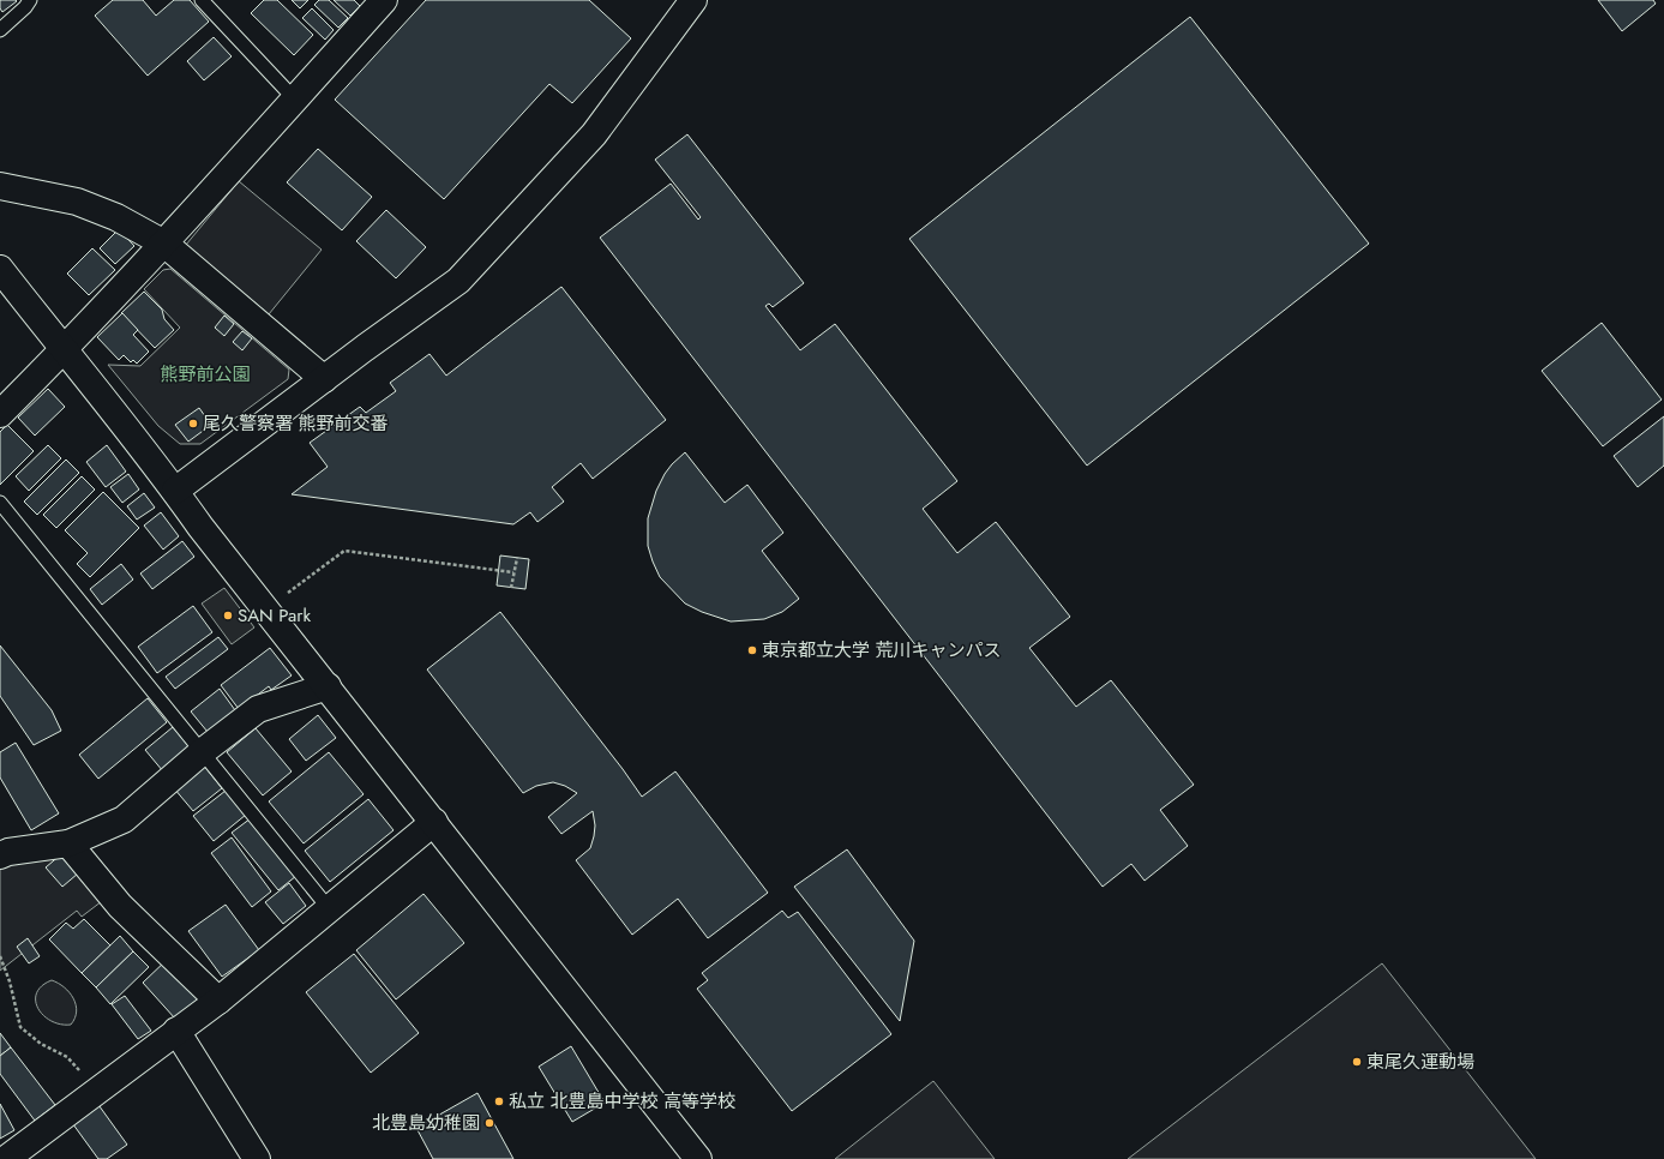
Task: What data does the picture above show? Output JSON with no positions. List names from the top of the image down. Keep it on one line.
{"parks":["熊野前公園"],"places":["尾久警察署 熊野前交番","SAN Park","東京都立大学 荒川キャンパス","東尾久運動場","私立 北豊島中学校 高等学校","北豊島幼稚園"]}
